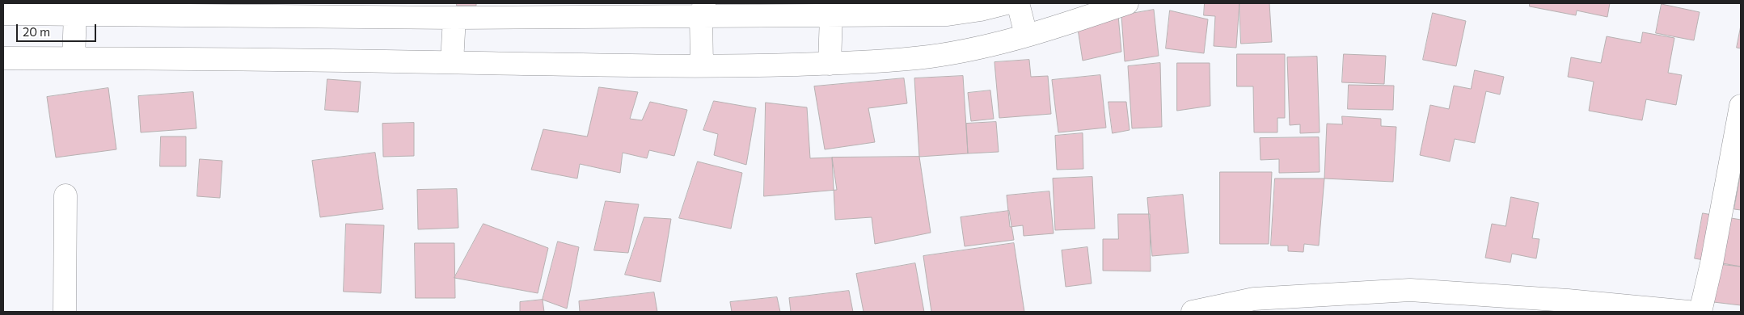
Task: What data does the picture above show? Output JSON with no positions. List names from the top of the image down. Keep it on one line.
{"scale_bar":"20 m"}
